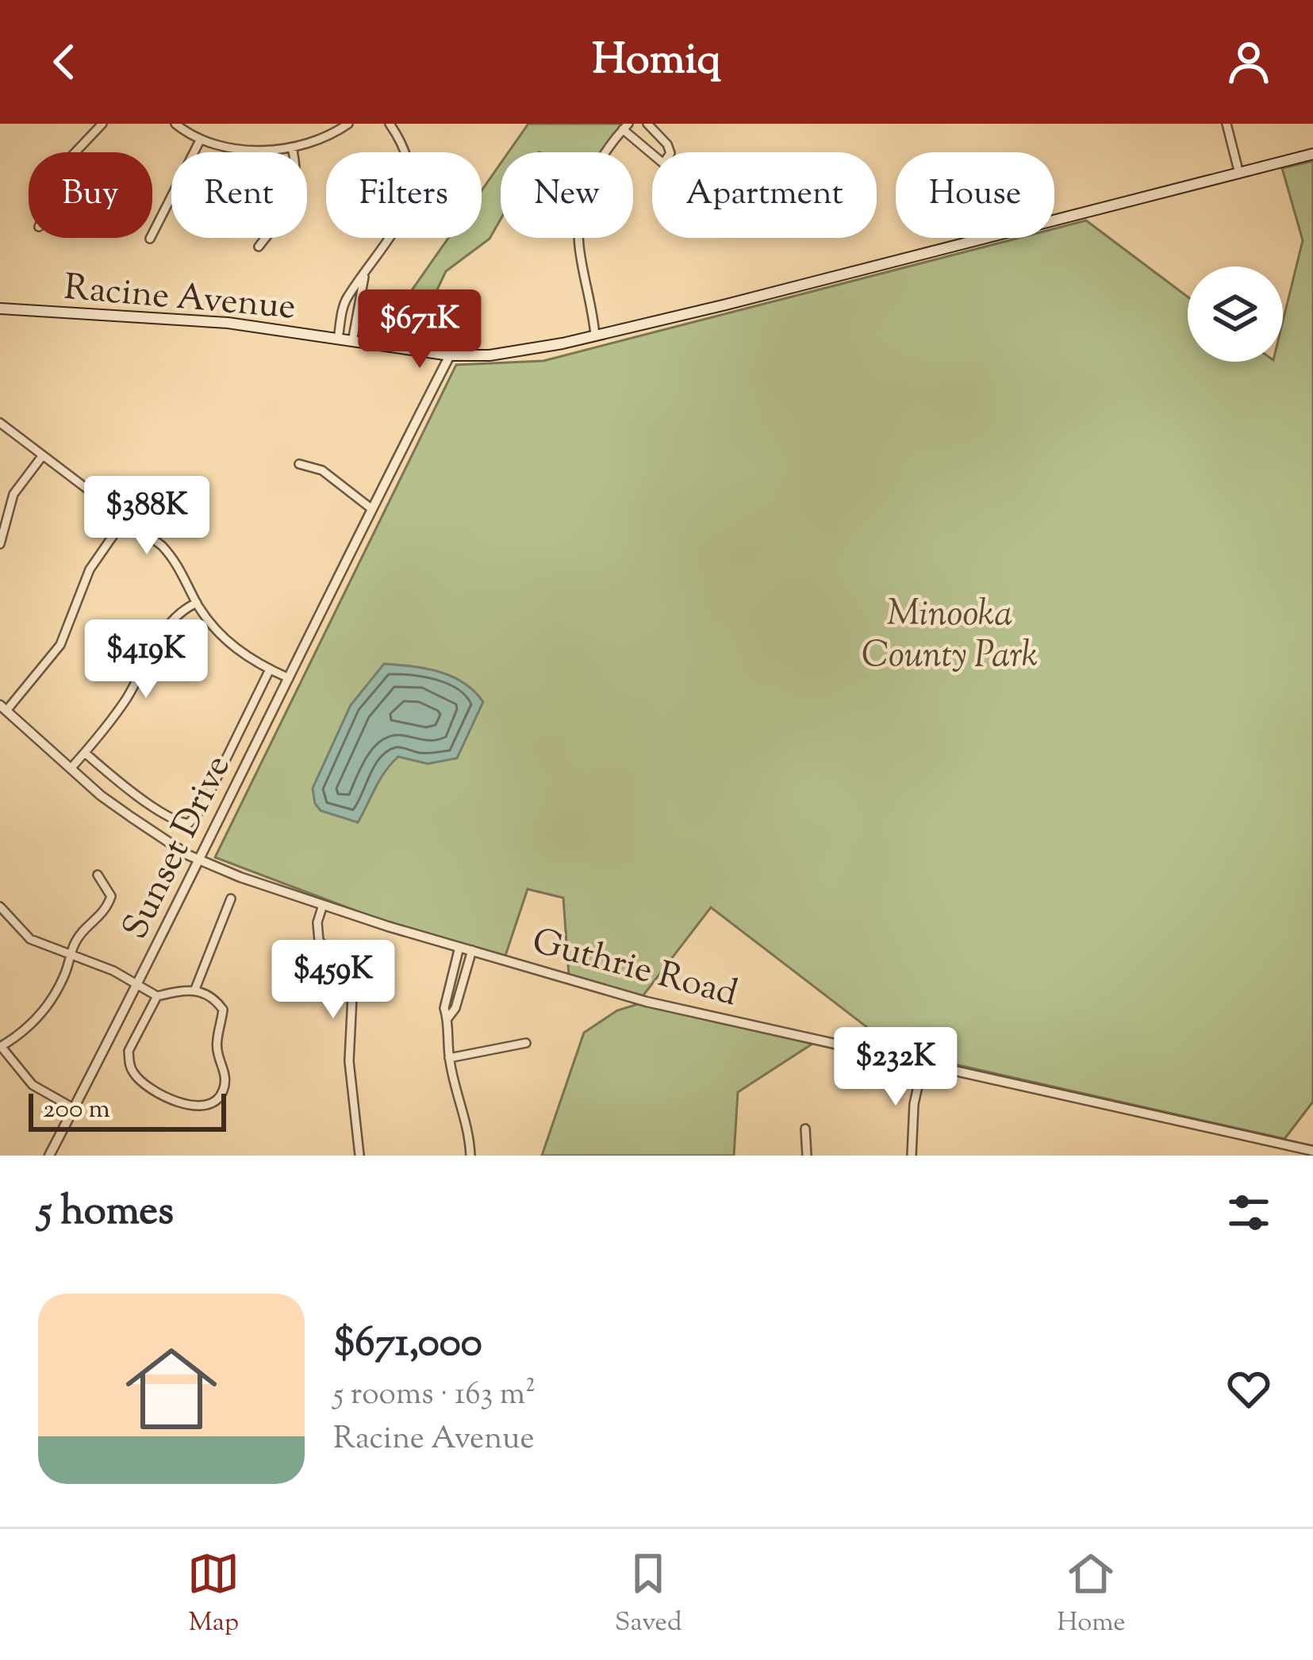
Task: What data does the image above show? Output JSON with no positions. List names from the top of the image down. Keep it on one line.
{"streets":{"main road":["Racine Avenue"],"street":["Sunset Drive","Guthrie Road"]},"crossings":[["Racine Avenue","Sunset Drive"],["Sunset Drive","Guthrie Road"]],"parks":["Minooka County Park"],"scale_bar":"200 m","page":{"header":"Homiq","chip":["Buy","Rent","Filters","New","Apartment","House"],"price":["$671K","$388K","$419K","$459K","$232K"],"scale":"200 m","heading":"5 homes","list":[{"name":"$671,000","note":"5 rooms · 163 m² · Racine Avenue"}],"tabs":["Map","Saved","Home"]}}
